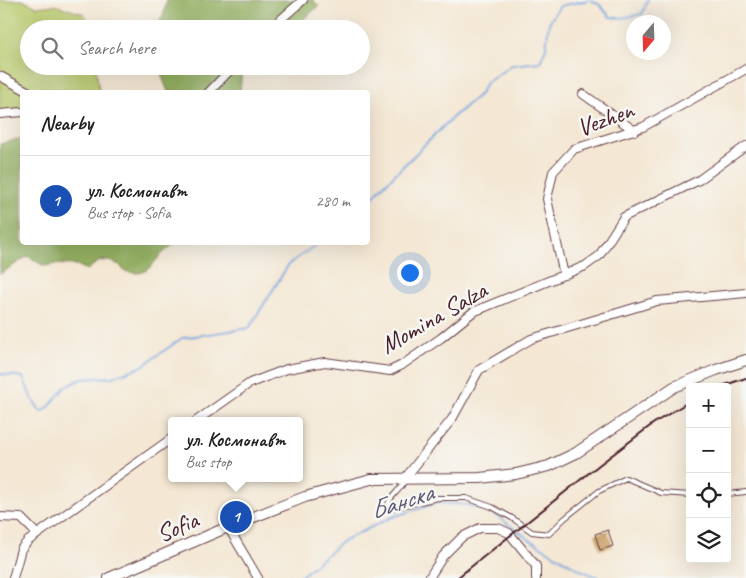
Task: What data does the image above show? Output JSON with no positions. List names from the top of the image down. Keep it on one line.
{"streets":{"street":["Vezhen","Momina Salza","Sofia"]},"crossings":[["Vezhen","Momina Salza"]],"water":["Банска"],"north":"bottom","page":{"search":"Search here","heading":"Nearby","list":[{"mark":"1","name":"ул. Космонавт","note":"Bus stop · Sofia","value":"280 m"}],"map_buttons":["+","−"],"popup":["ул. Космонавт","Bus stop"],"pins":"1"}}
